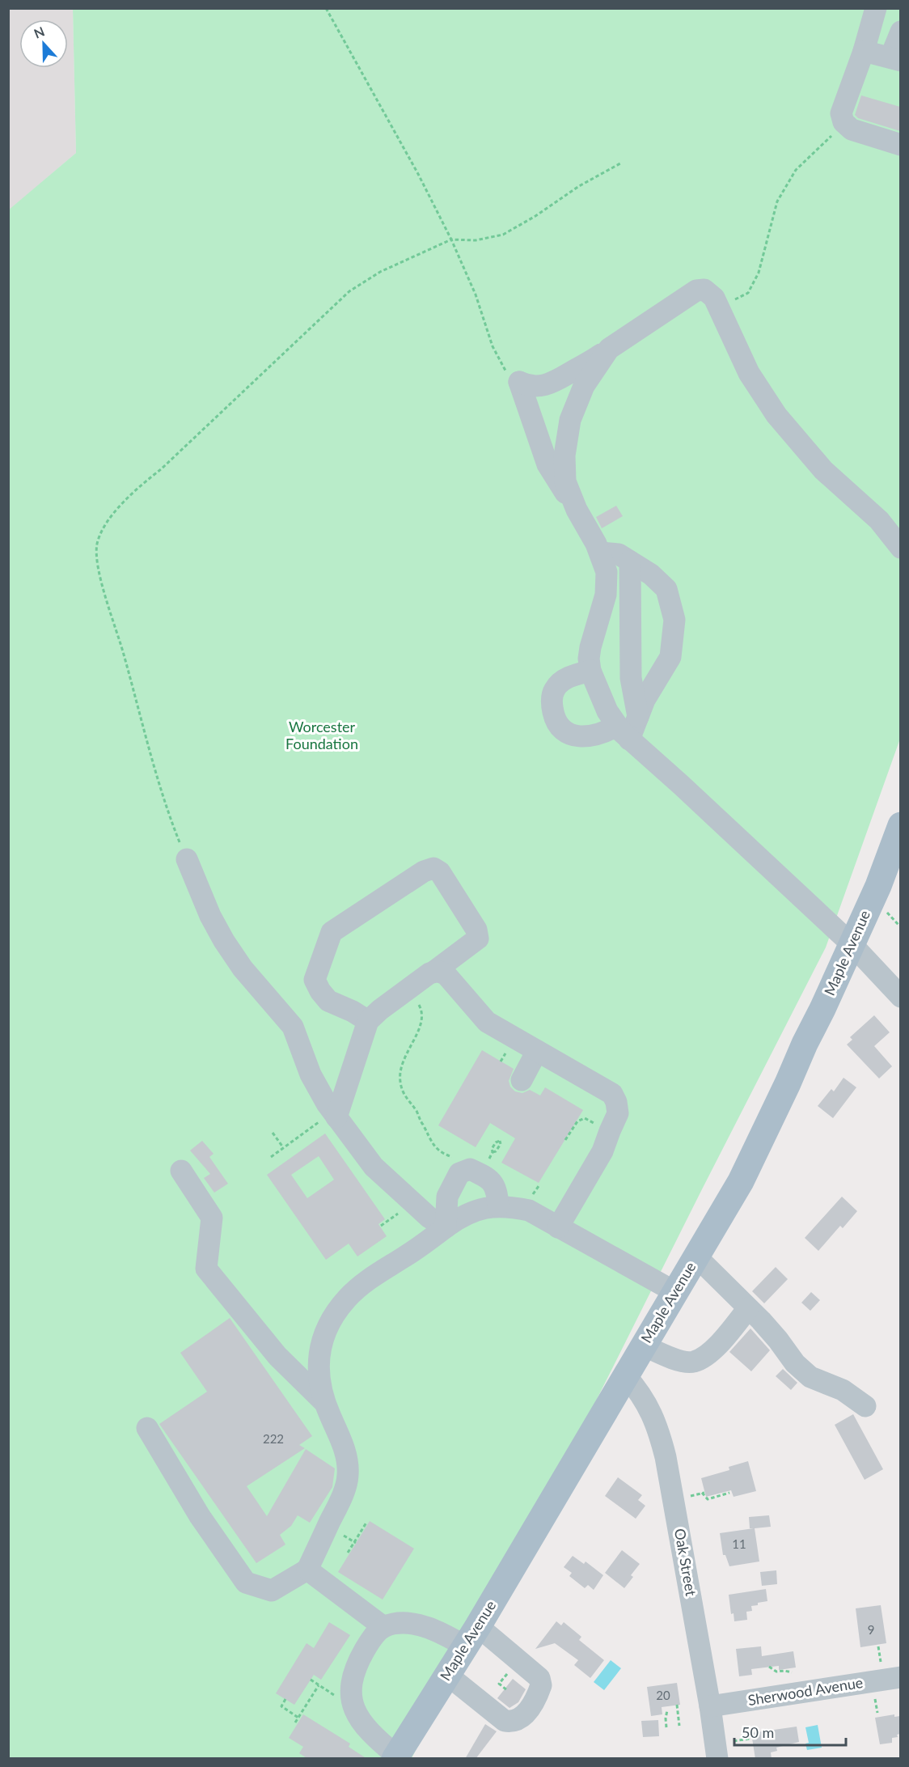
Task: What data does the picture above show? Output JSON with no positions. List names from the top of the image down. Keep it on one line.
{"streets":{"main road":["Maple Avenue"],"street":["Oak Street","Sherwood Avenue"]},"crossings":[["Maple Avenue","Oak Street"],["Oak Street","Sherwood Avenue"]],"parks":["Worcester Foundation"],"house_numbers":["222","11","9","20"],"scale_bar":"50 m","north":"top"}
